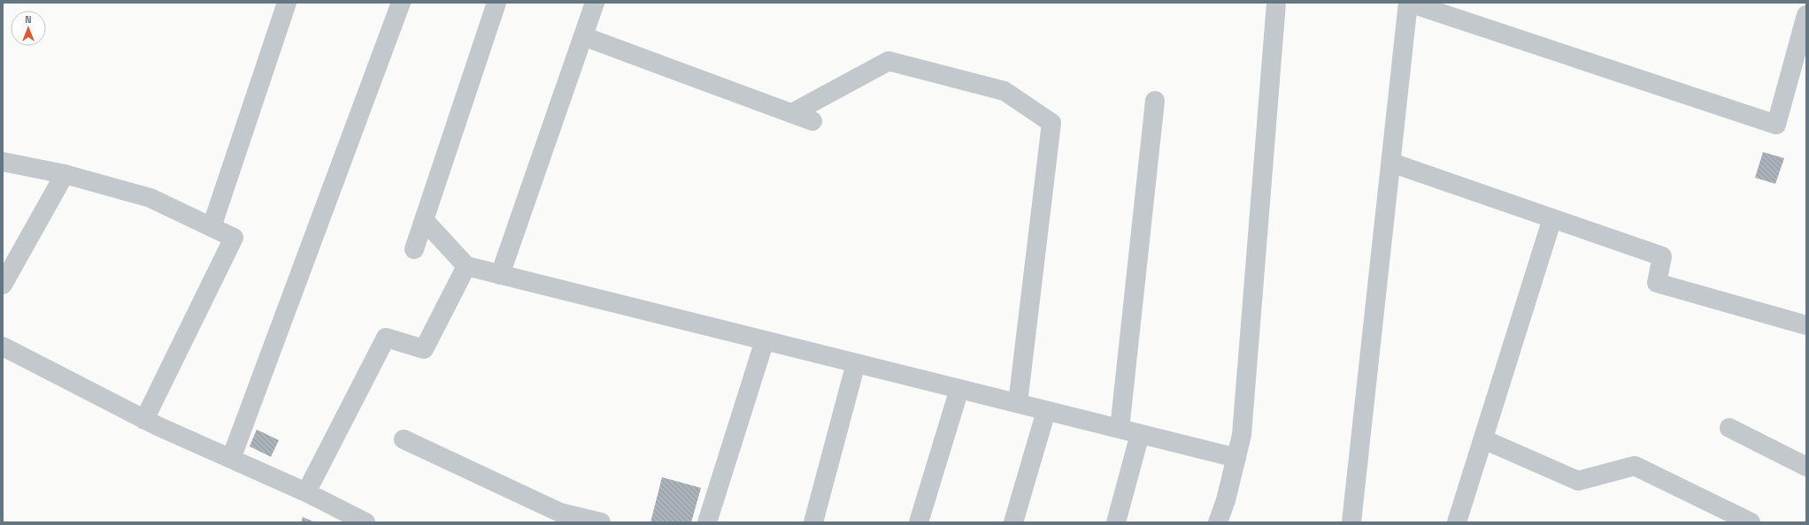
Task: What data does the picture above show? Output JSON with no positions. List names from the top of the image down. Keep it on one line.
{"north":"top"}
